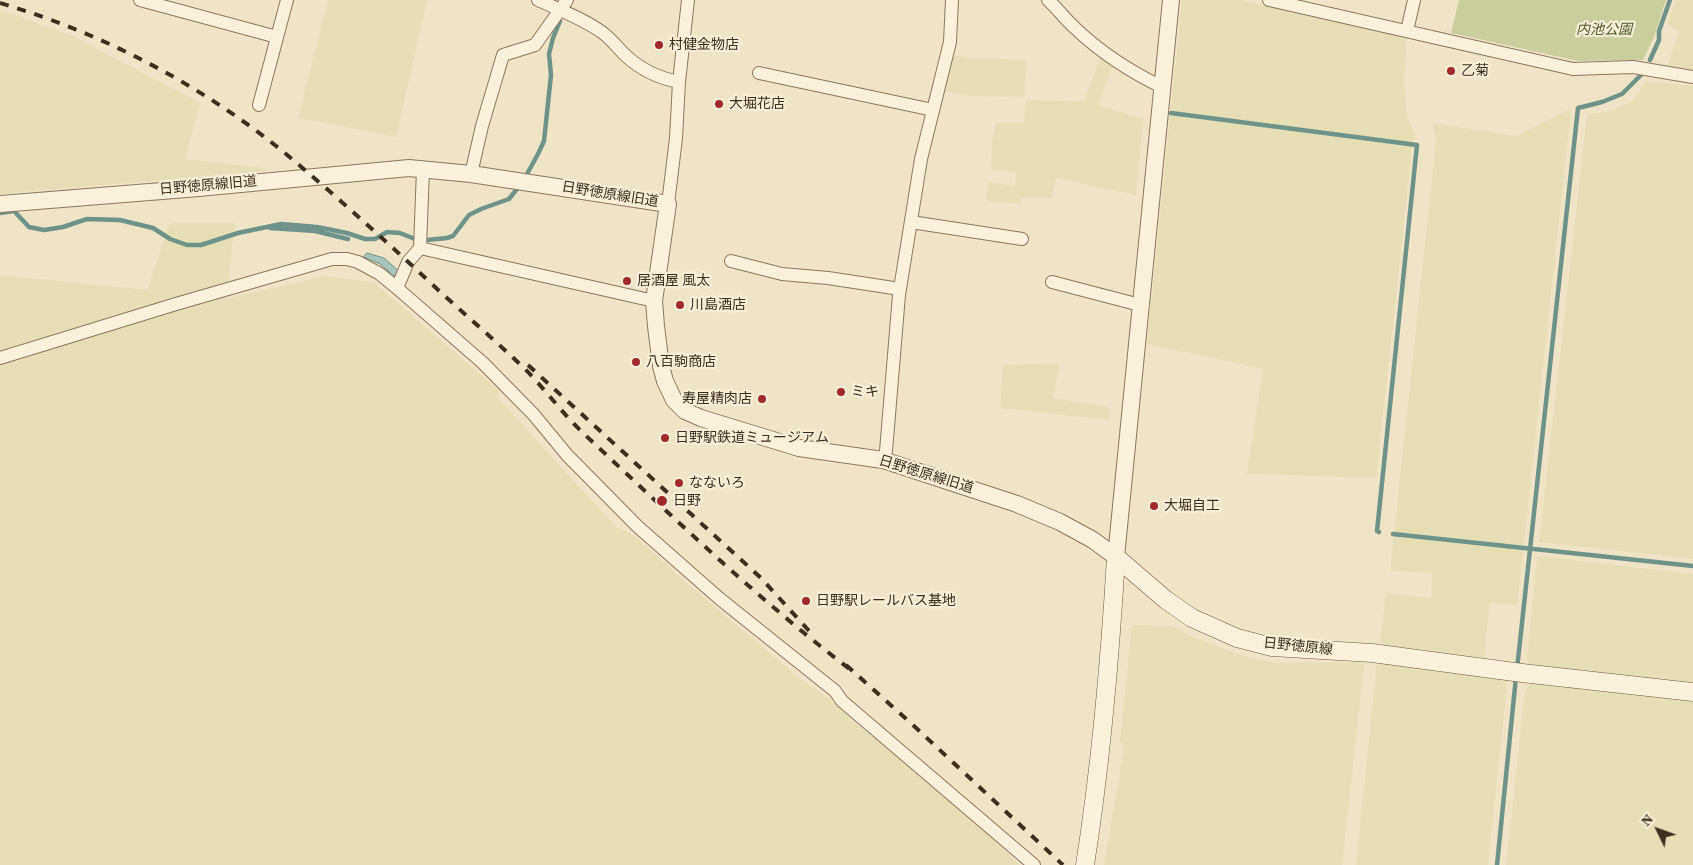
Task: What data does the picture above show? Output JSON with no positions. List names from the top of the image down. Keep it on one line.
{"streets":{"main road":["日野徳原線"],"street":["日野徳原線旧道"]},"crossings":[["日野徳原線旧道","日野徳原線"]],"parks":["内池公園"],"places":["村健金物店","乙菊","大堀花店","居酒屋 風太","川島酒店","八百駒商店","ミキ","寿屋精肉店","日野駅鉄道ミュージアム","なないろ","日野","大堀自工","日野駅レールバス基地"],"north":"top left"}
